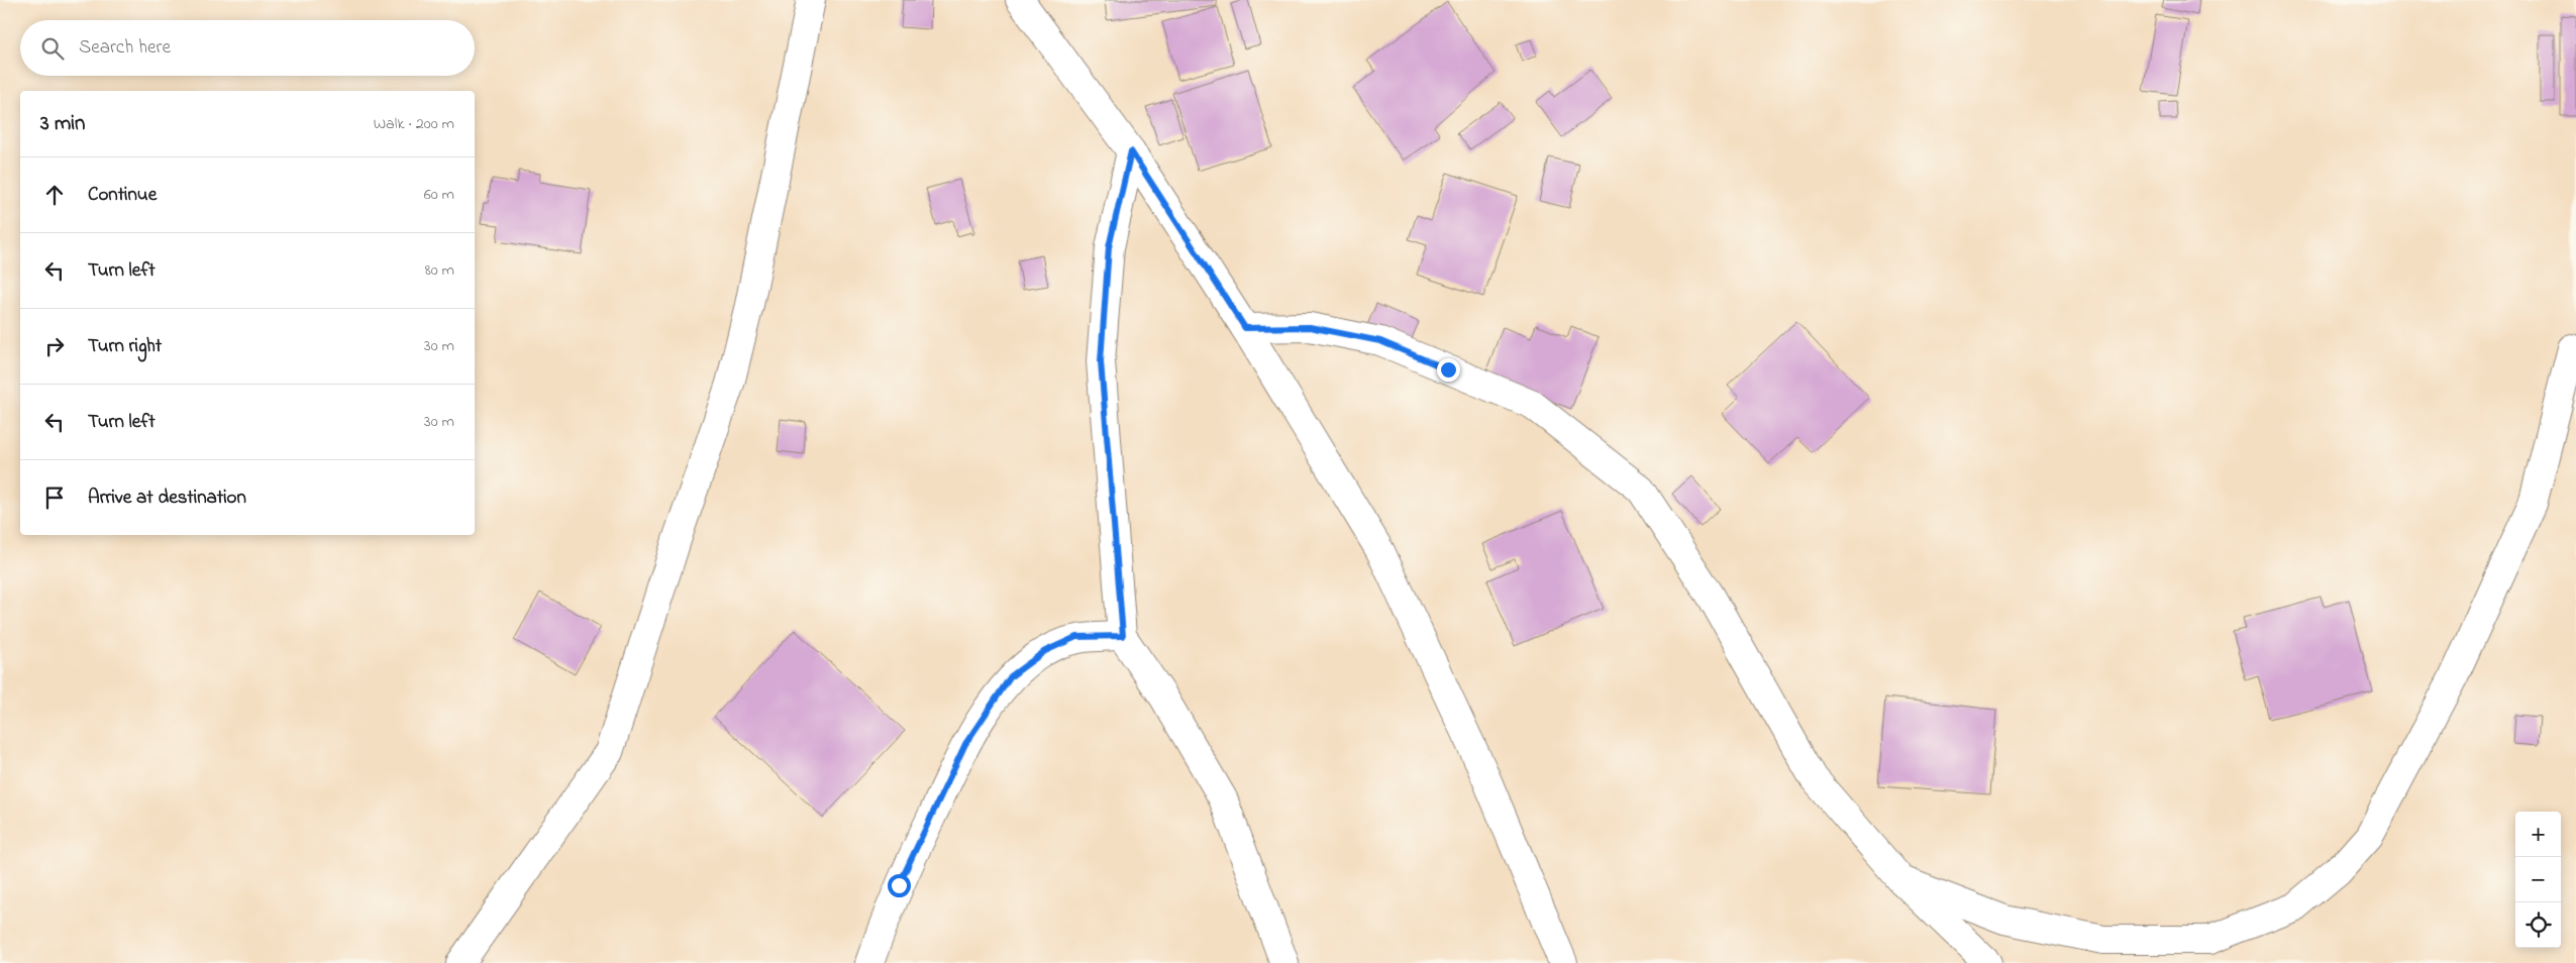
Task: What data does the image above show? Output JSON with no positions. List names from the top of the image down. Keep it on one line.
{"page":{"search":"Search here","heading":["3 min","Walk · 200 m"],"list":[["Continue","60 m"],["Turn left","80 m"],["Turn right","30 m"],["Turn left","30 m"],"Arrive at destination"],"map_buttons":["+","−"]}}
